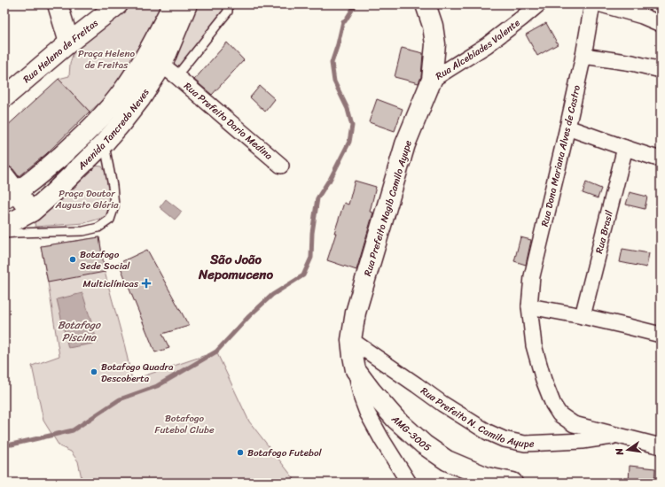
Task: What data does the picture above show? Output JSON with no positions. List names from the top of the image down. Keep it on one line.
{"streets":{"main road":["Rua Heleno de Freitas","Avenida Tancredo Neves","Rua Prefeito Nagib Camilo Ayupe","AMG-3005"],"street":["Rua Alcebiades Valente","Rua Prefeito Dario Medina","Rua Dona Mariana Alves de Castro","Rua Brasil","Rua Prefeito N. Camilo Ayupe"]},"crossings":[["Rua Alcebiades Valente","Rua Prefeito Nagib Camilo Ayupe"],["Rua Prefeito Dario Medina","Avenida Tancredo Neves"],["Rua Dona Mariana Alves de Castro","Rua Prefeito N. Camilo Ayupe"],["Rua Prefeito Nagib Camilo Ayupe","Rua Prefeito N. Camilo Ayupe"],["Rua Prefeito Nagib Camilo Ayupe","AMG-3005"],["Rua Prefeito N. Camilo Ayupe","AMG-3005"]],"districts":["São João Nepomuceno"],"water":["Botafogo Piscina"],"parks":["Praça Heleno de Freitas","Praça Doutor Augusto Glória","Botafogo Futebol Clube"],"places":{"other":["Botafogo Sede Social","Botafogo Quadra Descoberta","Botafogo Futebol"],"health":["Multiclínicas"]},"north":"left"}
